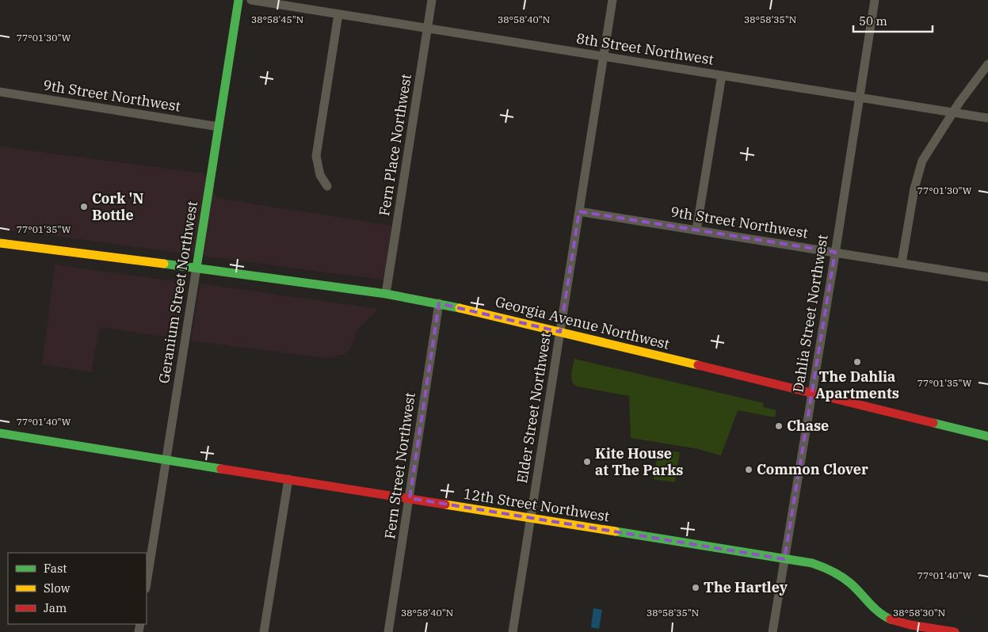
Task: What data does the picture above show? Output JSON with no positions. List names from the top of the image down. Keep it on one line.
{"streets":{"main road":["Geranium Street Northwest","Georgia Avenue Northwest","12th Street Northwest"],"street":["8th Street Northwest","9th Street Northwest","Fern Place Northwest","Dahlia Street Northwest","Elder Street Northwest","Fern Street Northwest"]},"crossings":[["8th Street Northwest","Fern Place Northwest"],["8th Street Northwest","Dahlia Street Northwest"],["8th Street Northwest","Elder Street Northwest"],["9th Street Northwest","Geranium Street Northwest"],["9th Street Northwest","Dahlia Street Northwest"],["9th Street Northwest","Elder Street Northwest"],["Fern Place Northwest","Georgia Avenue Northwest"],["Geranium Street Northwest","Georgia Avenue Northwest"],["Geranium Street Northwest","12th Street Northwest"],["Dahlia Street Northwest","Georgia Avenue Northwest"],["Dahlia Street Northwest","12th Street Northwest"],["Georgia Avenue Northwest","Elder Street Northwest"],["Georgia Avenue Northwest","Fern Street Northwest"],["Elder Street Northwest","12th Street Northwest"],["Fern Street Northwest","12th Street Northwest"]],"places":["Cork 'N Bottle","The Dahlia Apartments","Chase","Kite House at The Parks","Common Clover","The Hartley"],"legend":["Fast","Slow","Jam"],"scale_bar":"50 m","coordinates":["38°58'45\"N","38°58'40\"N","38°58'35\"N","77°01'30\"W","77°01'35\"W","77°01'40\"W","38°58'30\"N"]}
